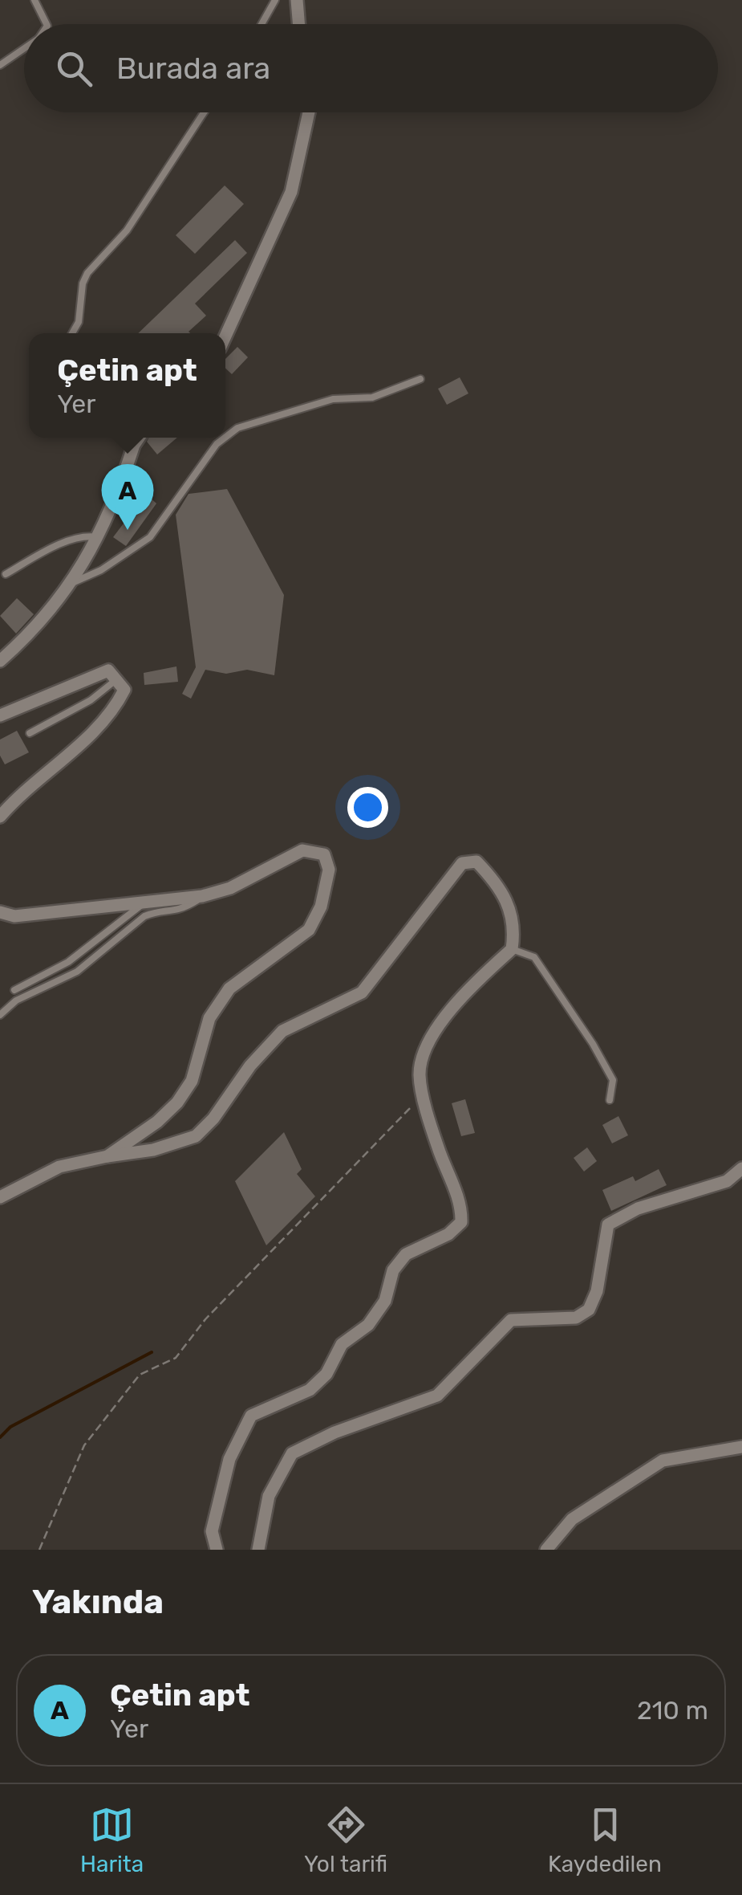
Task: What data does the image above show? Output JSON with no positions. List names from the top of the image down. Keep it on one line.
{"page":{"search":"Burada ara","popup":["Çetin apt","Yer"],"pins":"A","heading":"Yakında","list":[{"mark":"A","name":"Çetin apt","note":"Yer","value":"210 m"}],"nav":["Harita","Yol tarifi","Kaydedilen"]}}
